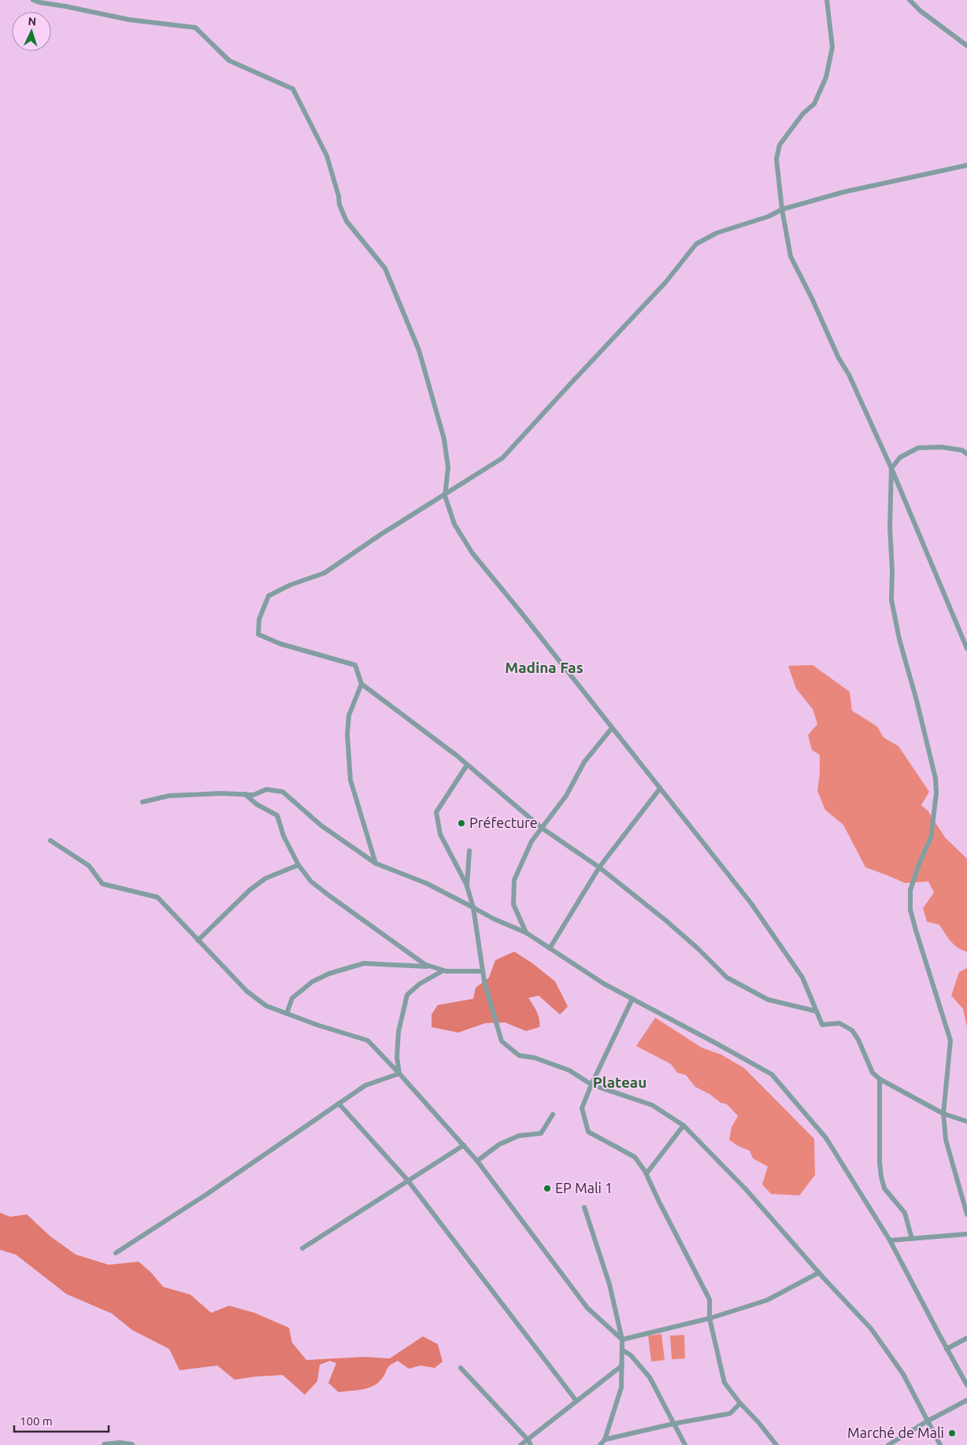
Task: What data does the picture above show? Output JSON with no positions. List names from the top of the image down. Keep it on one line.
{"districts":["Madina Fas","Plateau"],"places":["Préfecture","EP Mali 1","Marché de Mali"],"scale_bar":"100 m","north":"top"}
